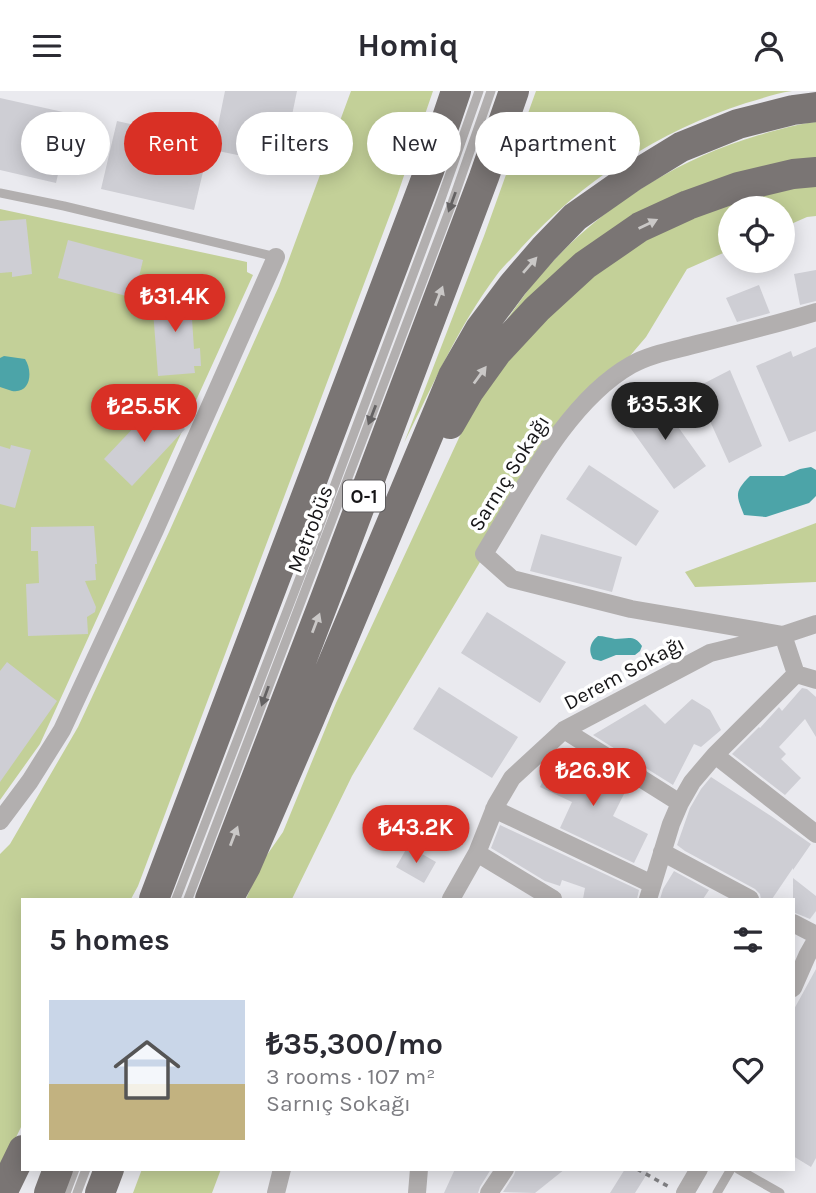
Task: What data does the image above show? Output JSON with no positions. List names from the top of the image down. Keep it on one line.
{"streets":{"highway":["O-1"],"street":["Sarnıç Sokağı","Derem Sokağı"],"lane":["Metrobüs"]},"crossings":[["Sarnıç Sokağı","Derem Sokağı"],["O-1","Metrobüs"]],"page":{"header":"Homiq","chip":["Buy","Rent","Filters","New","Apartment"],"price":["₺31.4K","₺35.3K","₺25.5K","₺26.9K","₺43.2K"],"heading":"5 homes","list":[{"name":"₺35,300/mo","note":"3 rooms · 107 m² · Sarnıç Sokağı"}]}}
